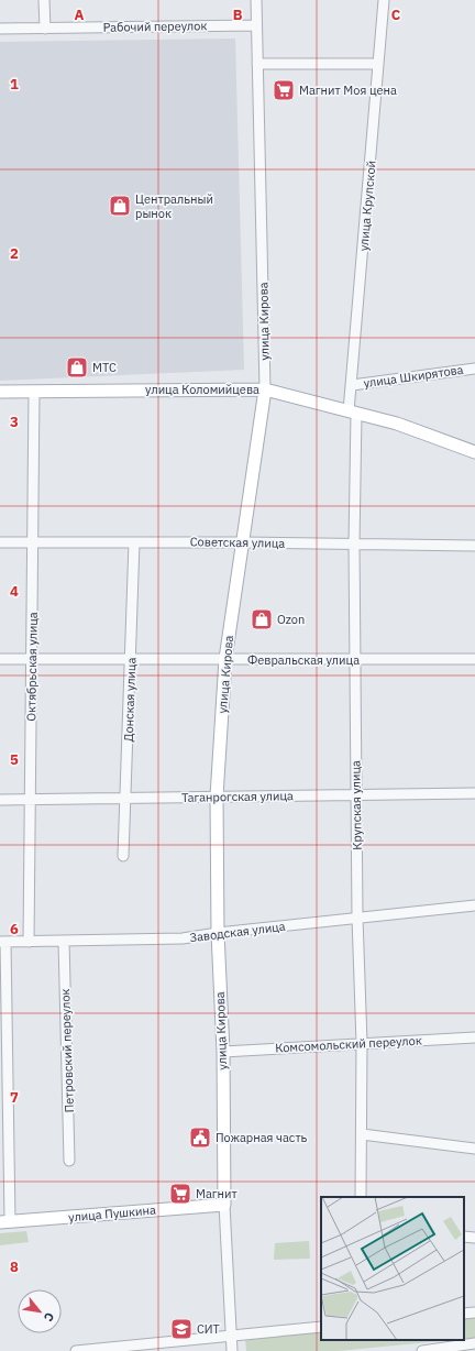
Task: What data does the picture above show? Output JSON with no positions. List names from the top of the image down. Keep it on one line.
{"streets":{"main road":["улица Кирова","улица Коломийцева","улица Пушкина"],"street":["Рабочий переулок","улица Крупской","улица Шкирятова","Советская улица","Февральская улица","Октябрьская улица","Донская улица","Таганрогская улица","Крупская улица","Заводская улица","Комсомольский переулок","Петровский переулок"]},"crossings":[["Рабочий переулок","улица Кирова"],["улица Крупской","улица Шкирятова"],["улица Крупской","улица Коломийцева"],["улица Крупской","Крупская улица"],["улица Кирова","улица Коломийцева"],["улица Кирова","Советская улица"],["улица Кирова","Февральская улица"],["улица Кирова","Таганрогская улица"],["улица Кирова","Заводская улица"],["улица Кирова","Комсомольский переулок"],["улица Кирова","улица Пушкина"],["улица Коломийцева","Октябрьская улица"],["улица Коломийцева","Крупская улица"],["Советская улица","Октябрьская улица"],["Советская улица","Донская улица"],["Советская улица","Крупская улица"],["Февральская улица","Октябрьская улица"],["Февральская улица","Донская улица"],["Февральская улица","Крупская улица"],["Октябрьская улица","Таганрогская улица"],["Октябрьская улица","Заводская улица"],["Донская улица","Таганрогская улица"],["Таганрогская улица","Крупская улица"],["Крупская улица","Заводская улица"],["Крупская улица","Комсомольский переулок"],["Заводская улица","Петровский переулок"]],"places":{"supermarket":["Магнит Моя цена","Магнит"],"shop":["Центральный рынок","МТС","Ozon"],"public building":["Пожарная часть"],"school or university":["СИТ"]},"north":"bottom right","grid":{"columns":["A","B","C"],"rows":["1","2","3","4","5","6","7","8"]}}
